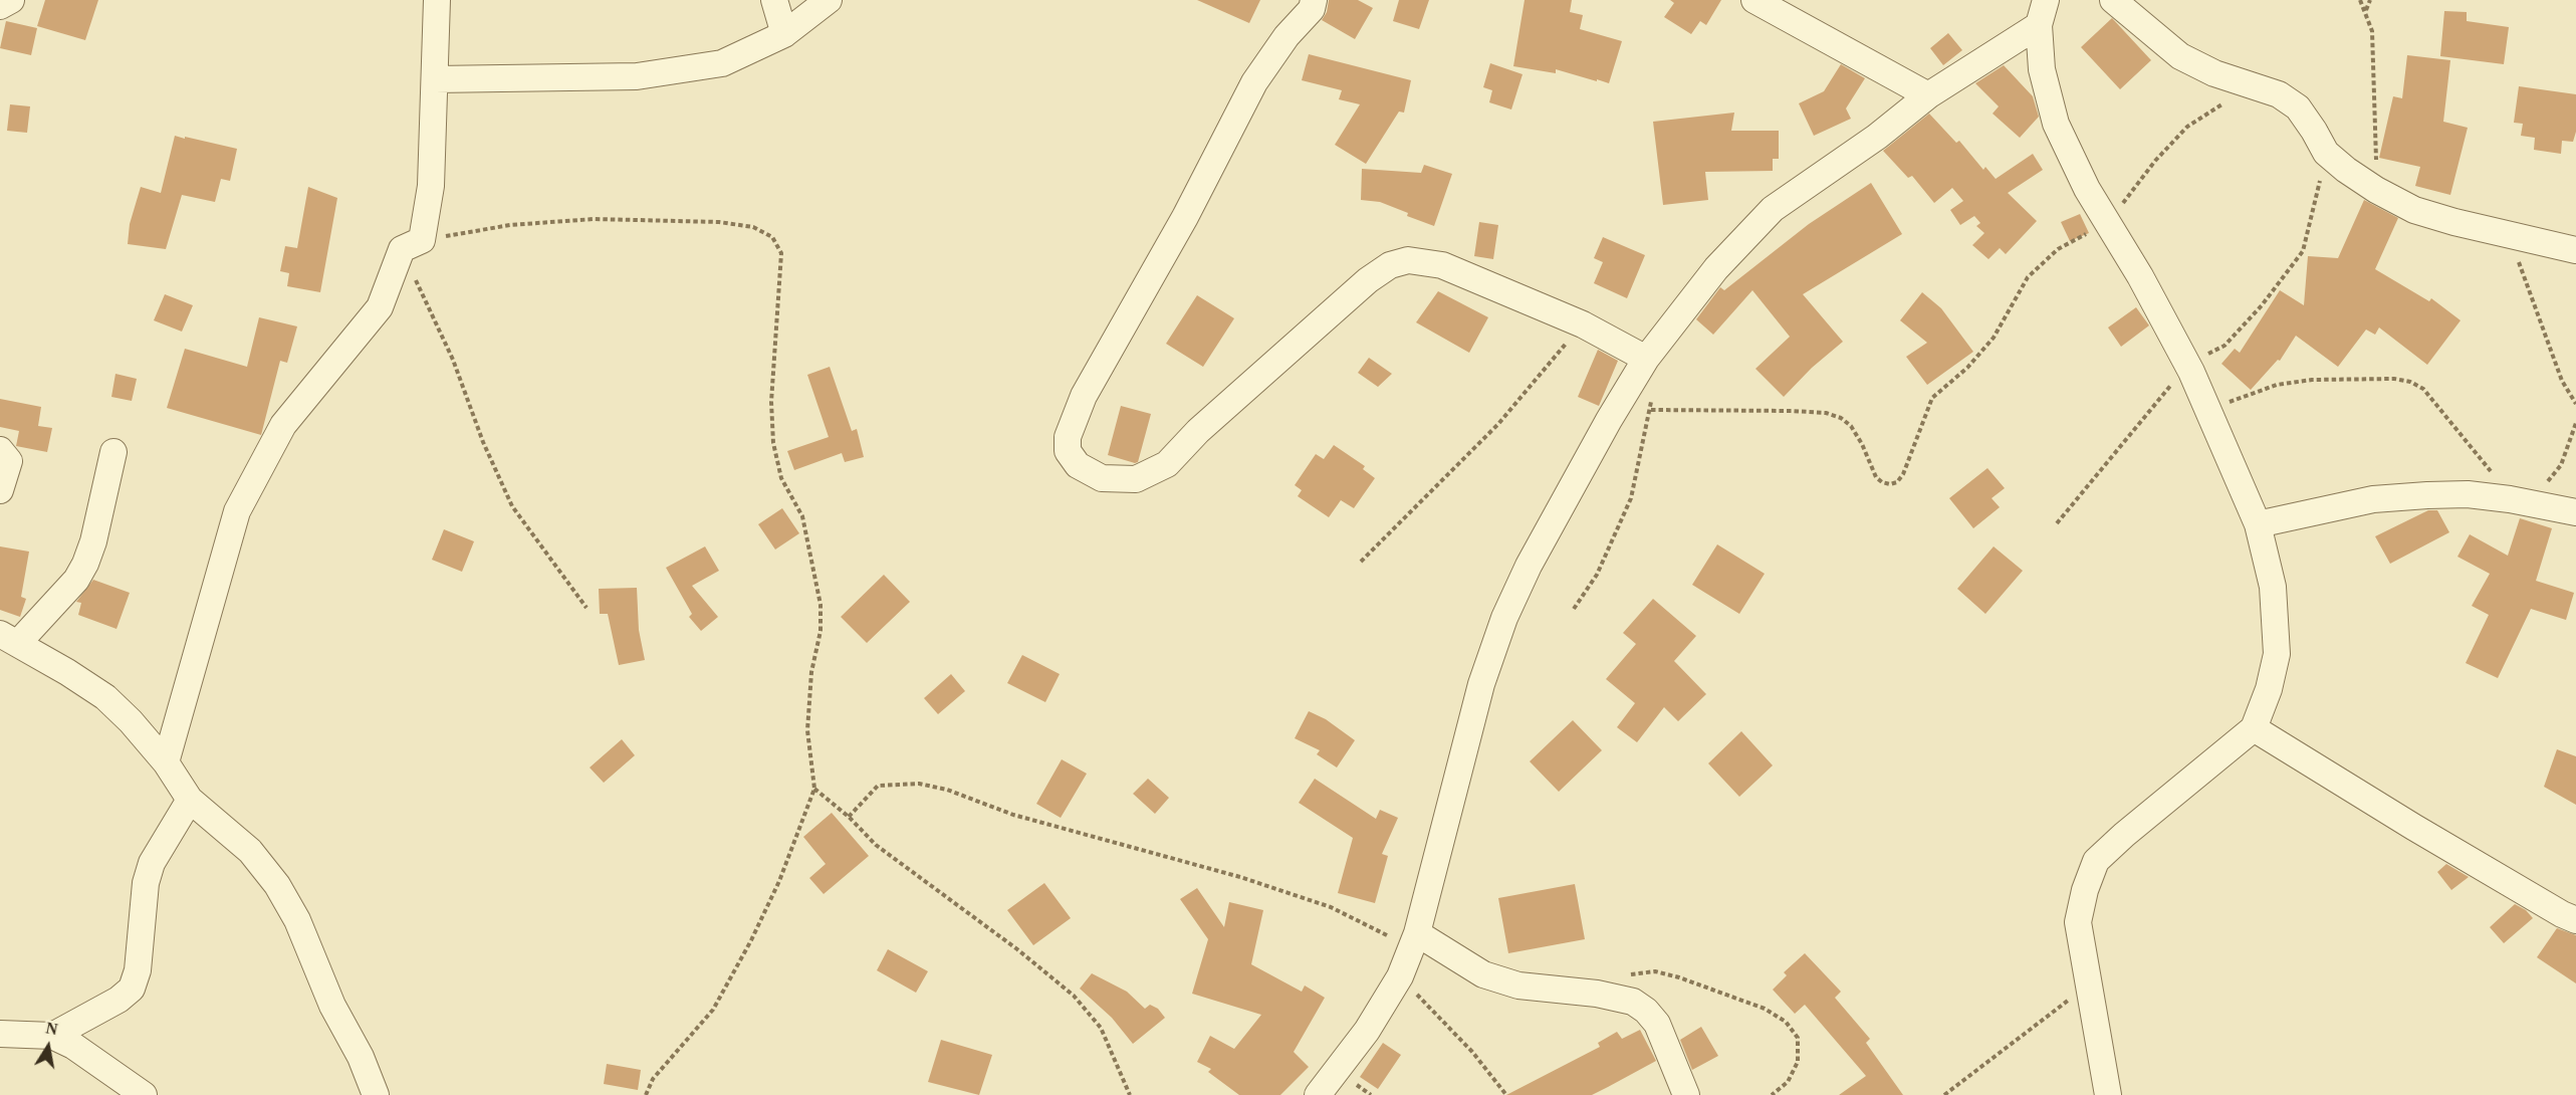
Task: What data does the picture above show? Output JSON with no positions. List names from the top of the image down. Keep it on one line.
{"north":"top"}
